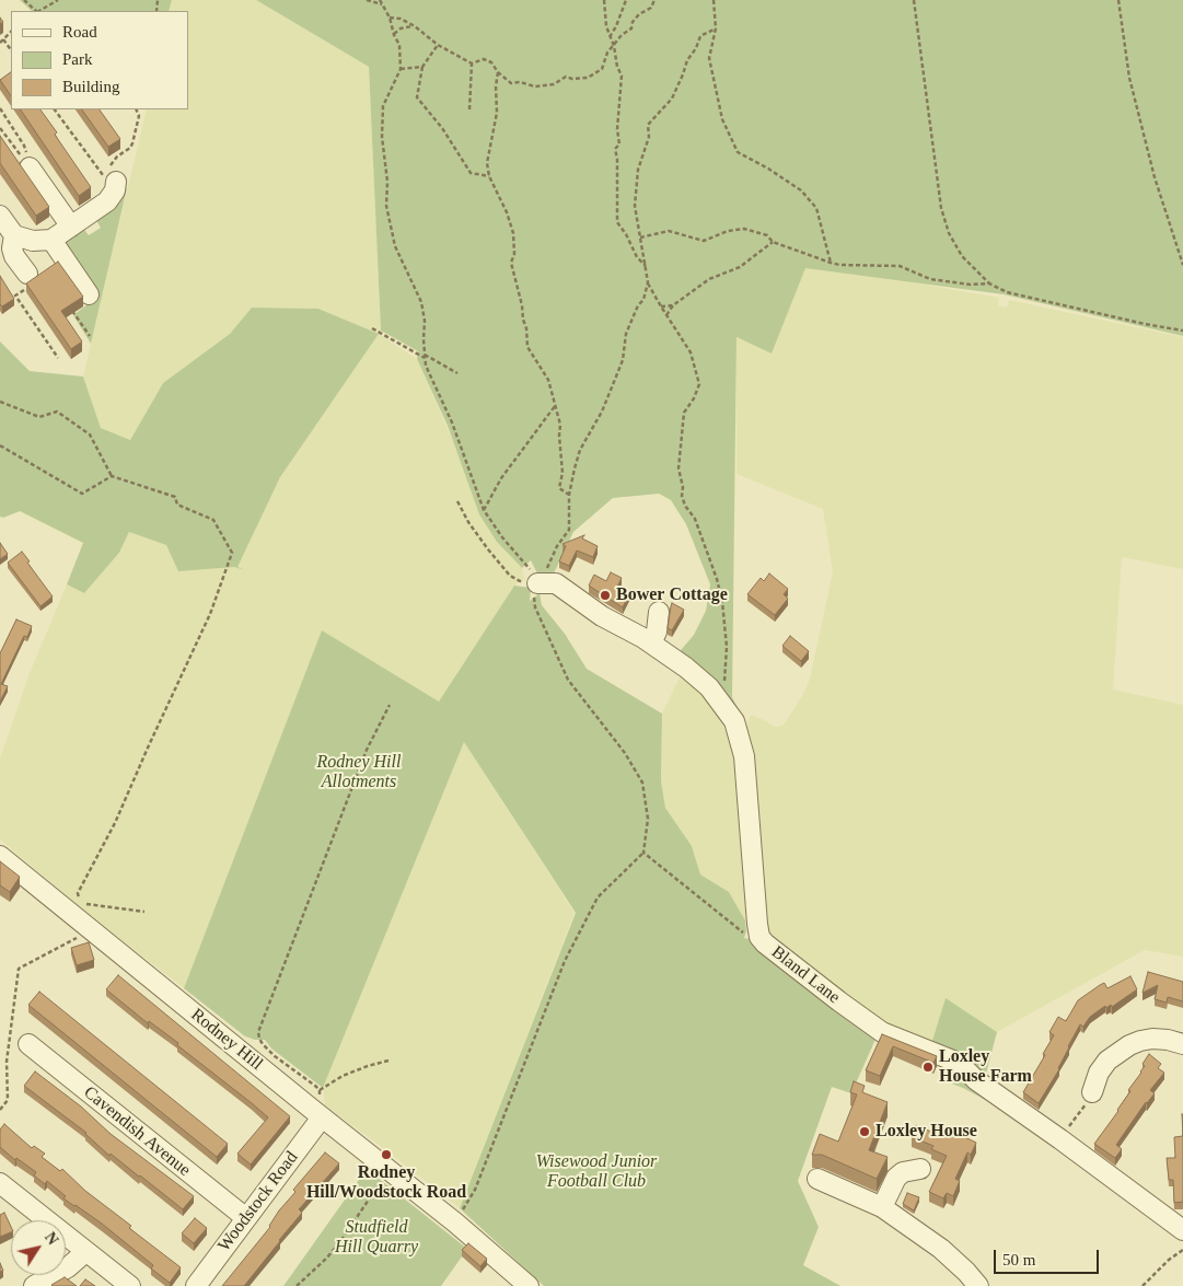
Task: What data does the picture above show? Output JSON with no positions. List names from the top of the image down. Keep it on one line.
{"streets":{"street":["Bland Lane","Rodney Hill","Cavendish Avenue","Woodstock Road"]},"crossings":[["Rodney Hill","Woodstock Road"],["Cavendish Avenue","Woodstock Road"]],"parks":["Rodney Hill Allotments","Wisewood Junior Football Club","Studfield Hill Quarry"],"places":["Bower Cottage","Loxley House Farm","Loxley House","Rodney Hill/Woodstock Road"],"legend":["Road","Park","Building"],"scale_bar":"50 m","north":"top right"}
